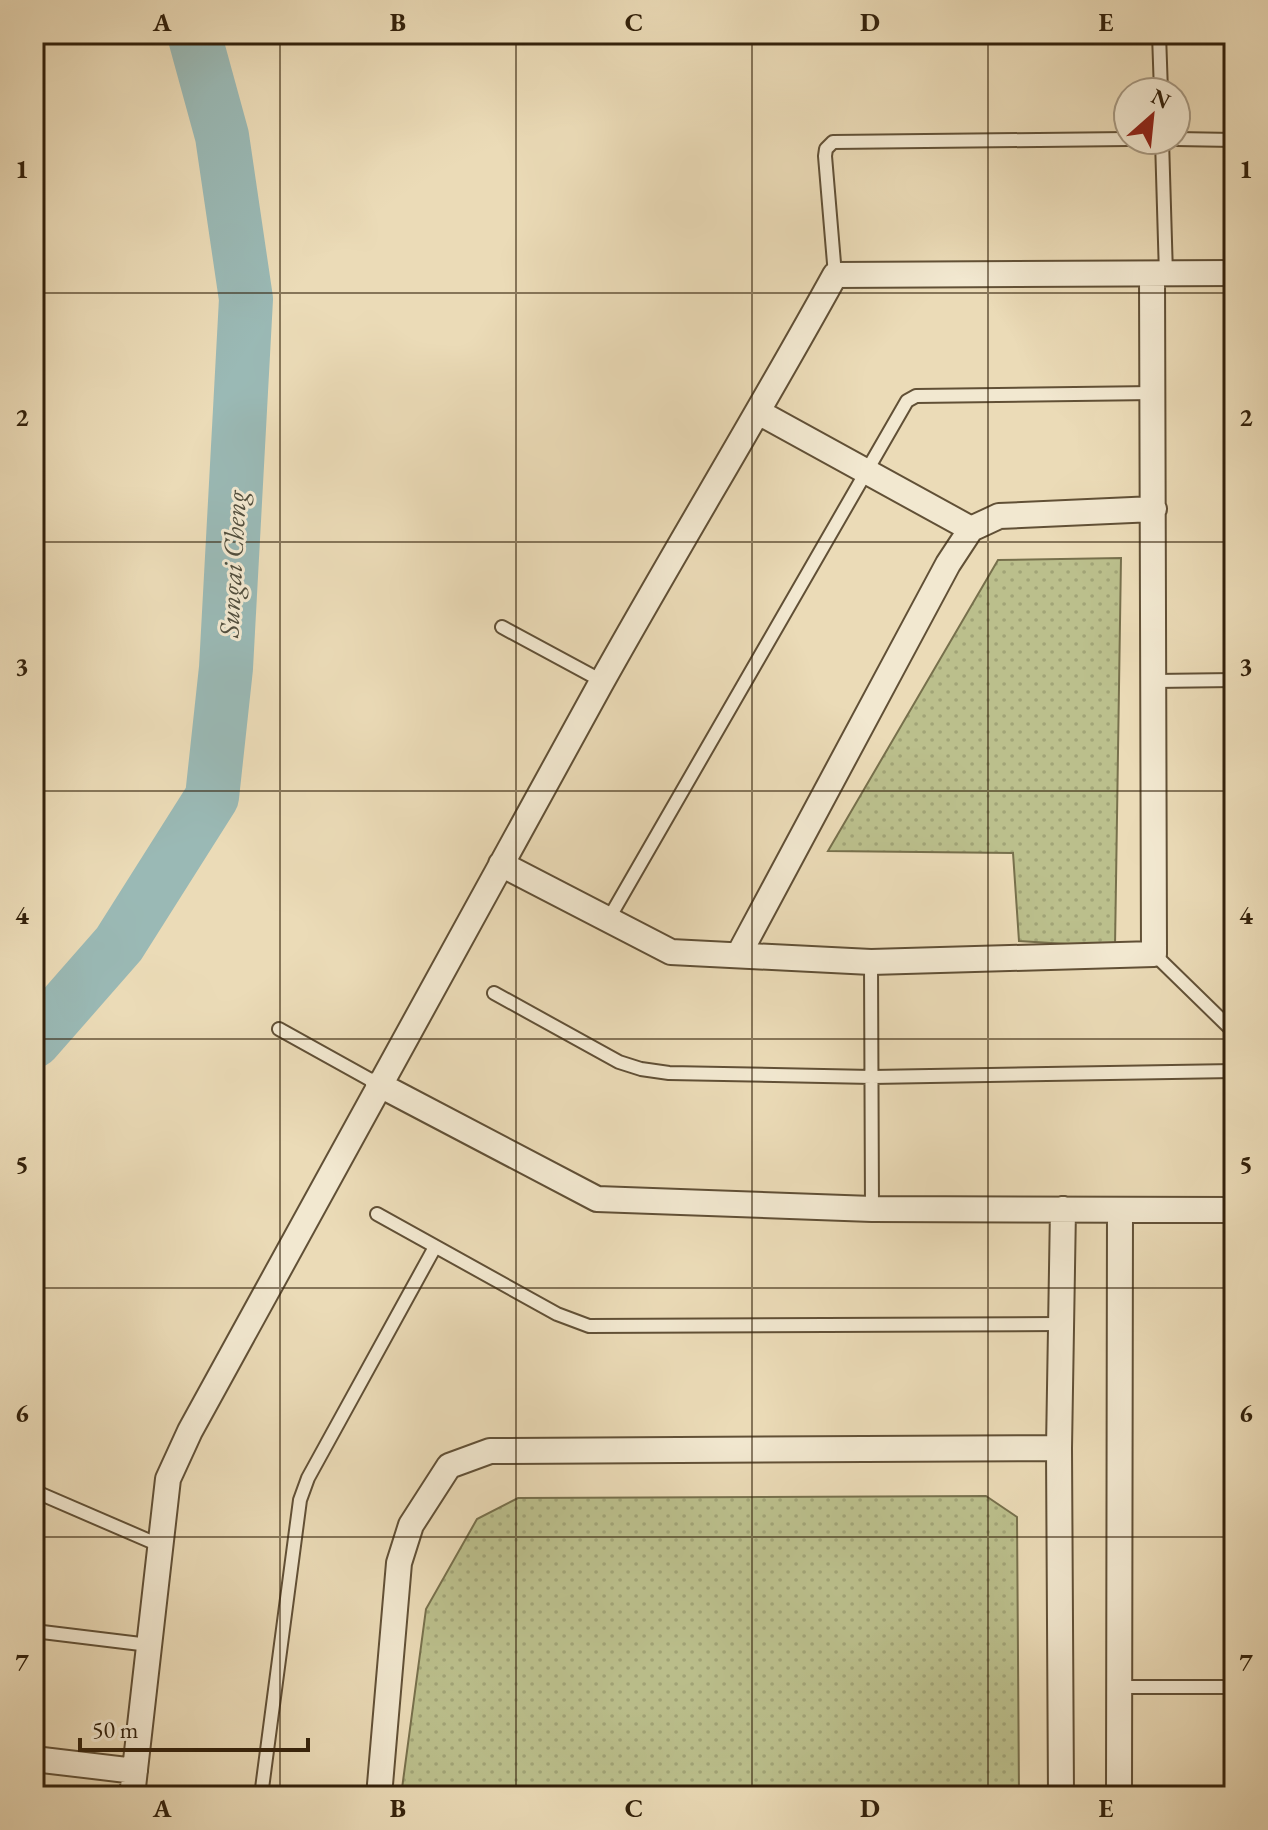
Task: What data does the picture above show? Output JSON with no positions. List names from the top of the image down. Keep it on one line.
{"water":["Sungai Cheng"],"scale_bar":"50 m","north":"top right","grid":{"columns":["A","B","C","D","E"],"rows":["1","2","3","4","5","6","7"]}}
